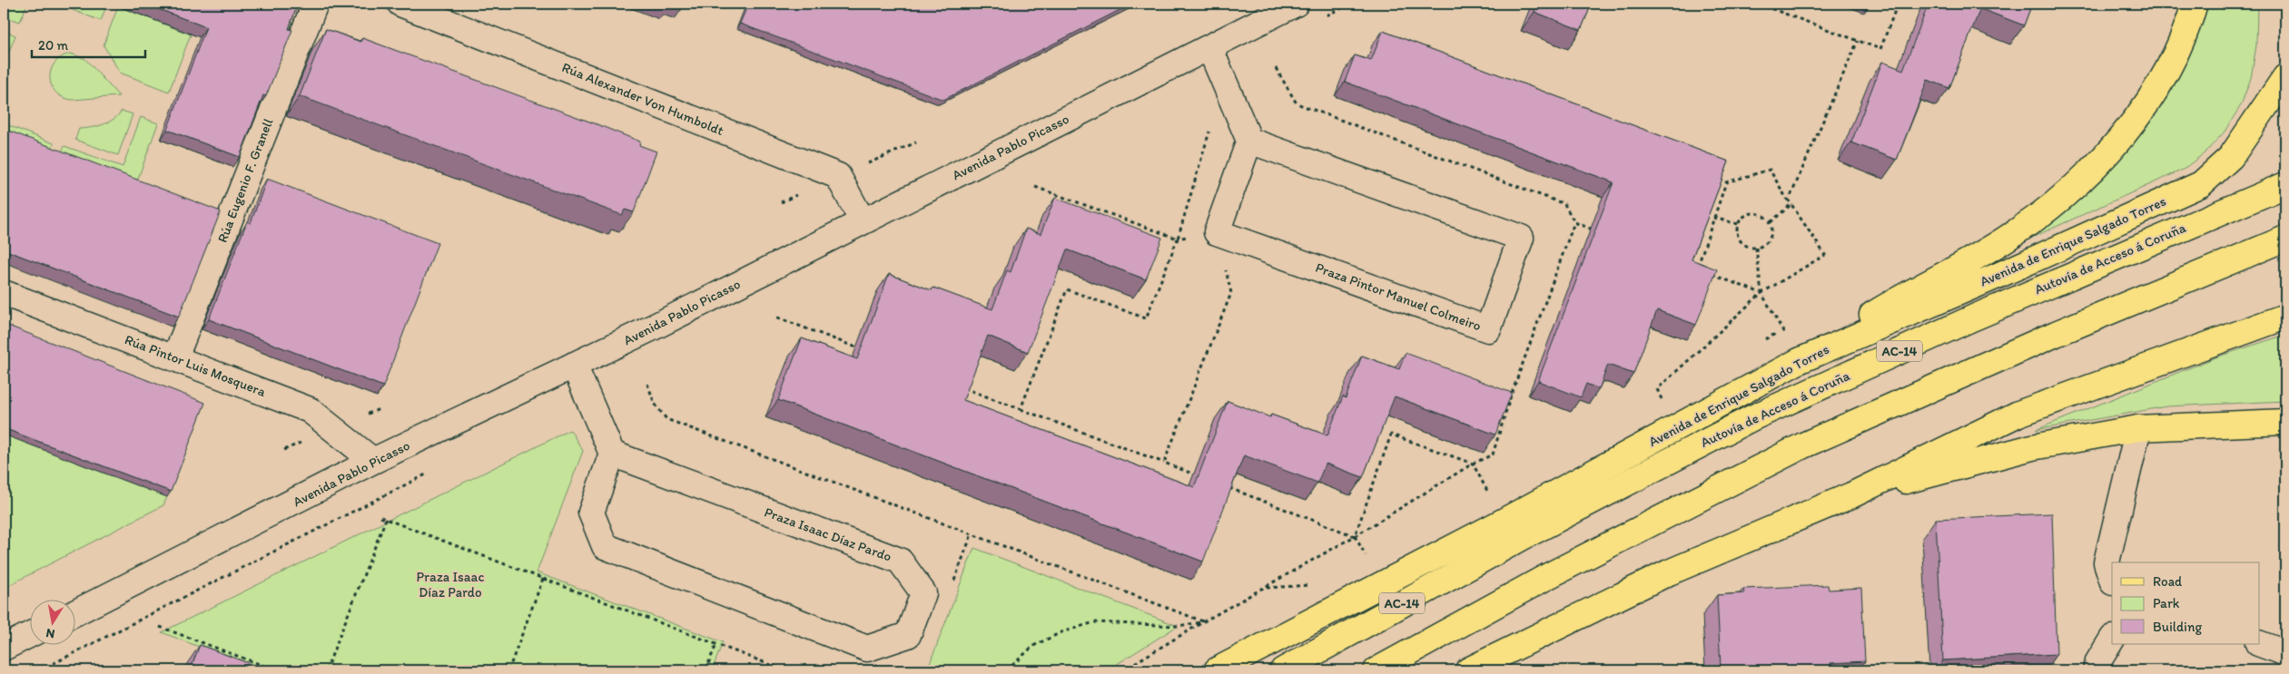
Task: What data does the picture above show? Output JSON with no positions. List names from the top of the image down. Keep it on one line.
{"streets":{"main road":["Avenida de Enrique Salgado Torres","Autovía de Acceso á Coruña","AC-14"],"street":["Rúa Alexander Von Humboldt","Avenida Pablo Picasso","Rúa Eugenio F. Granell","Praza Pintor Manuel Colmeiro","Rúa Pintor Luis Mosquera","Praza Isaac Díaz Pardo"]},"crossings":[["Rúa Alexander Von Humboldt","Avenida Pablo Picasso"],["Avenida Pablo Picasso","Rúa Pintor Luis Mosquera"],["Rúa Eugenio F. Granell","Rúa Pintor Luis Mosquera"]],"parks":["Praza Isaac Díaz Pardo"],"legend":["Road","Park","Building"],"scale_bar":"20 m","north":"bottom"}
